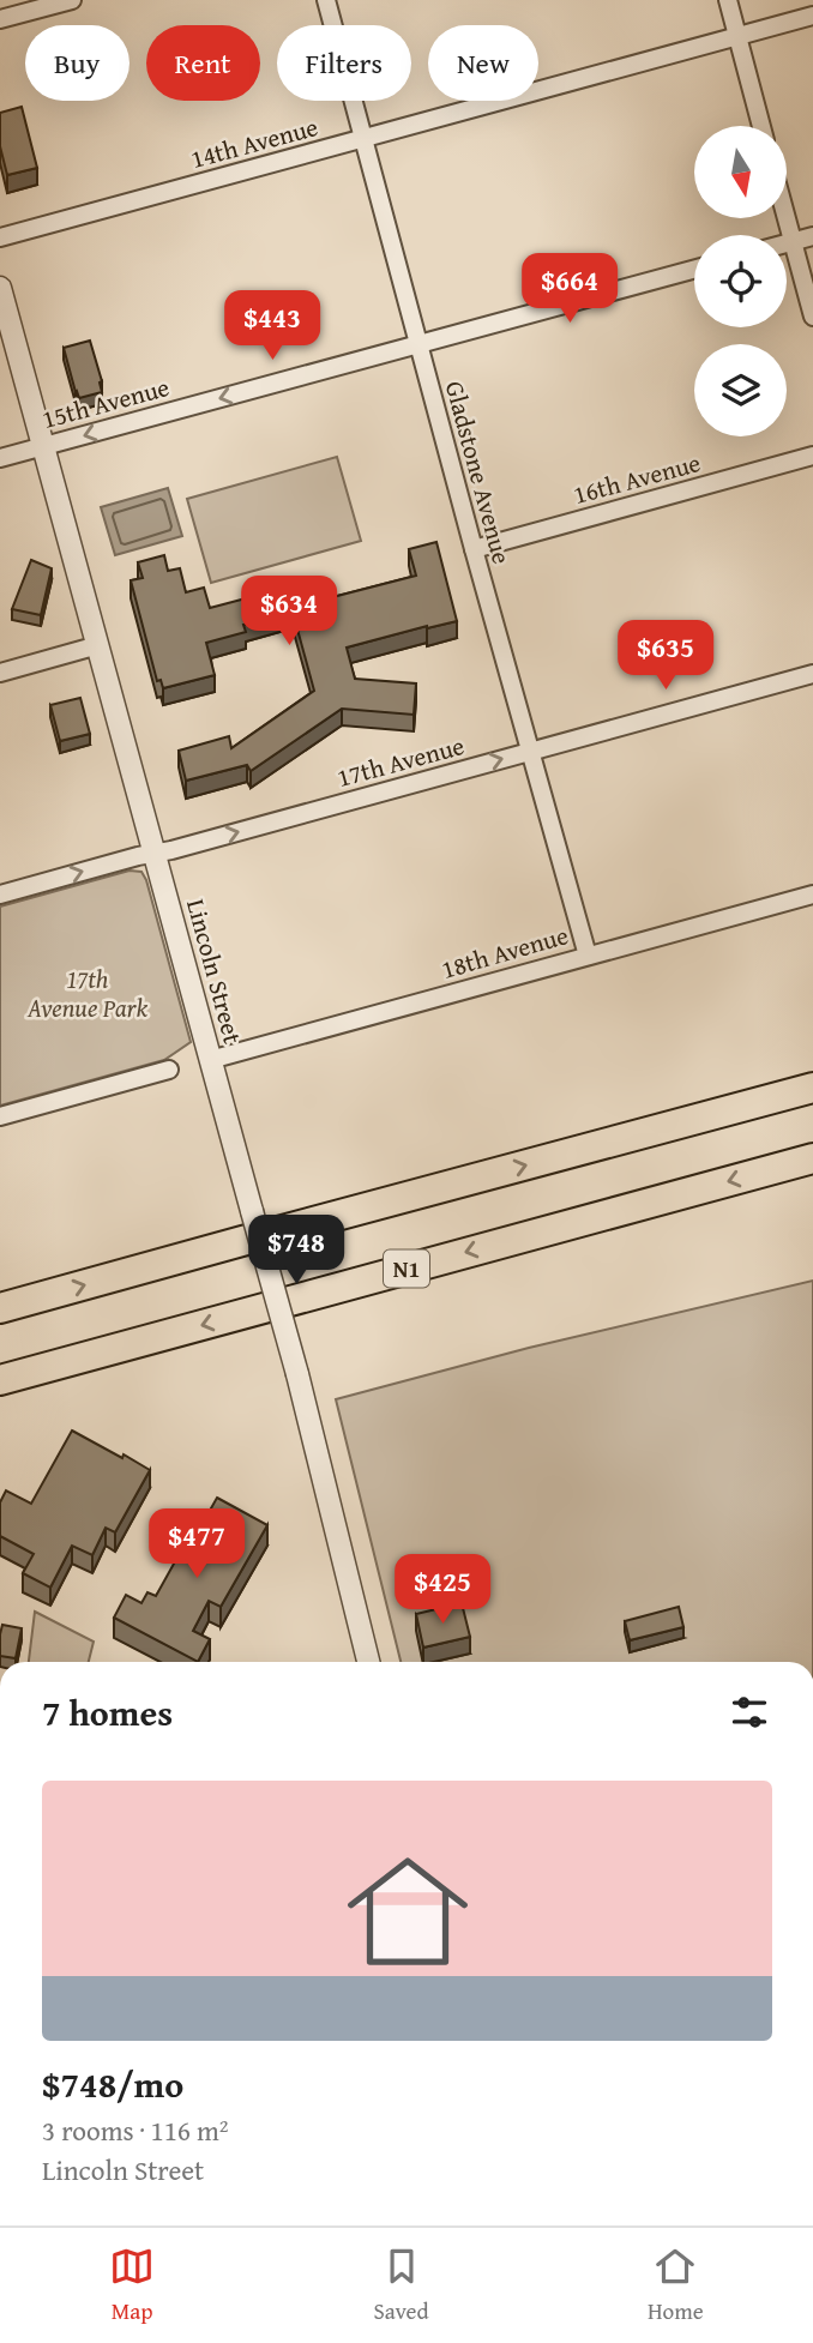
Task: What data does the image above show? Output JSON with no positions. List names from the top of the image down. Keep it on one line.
{"streets":{"highway":["N1"],"street":["14th Avenue","15th Avenue","Gladstone Avenue","16th Avenue","17th Avenue","18th Avenue","Lincoln Street"]},"crossings":[["14th Avenue","Gladstone Avenue"],["15th Avenue","Gladstone Avenue"],["15th Avenue","Lincoln Street"],["Gladstone Avenue","16th Avenue"],["Gladstone Avenue","17th Avenue"],["Gladstone Avenue","18th Avenue"],["17th Avenue","Lincoln Street"],["18th Avenue","Lincoln Street"]],"one_way":["15th Avenue","17th Avenue"],"parks":["17th Avenue Park"],"north":"bottom","page":{"chip":["Buy","Rent","Filters","New"],"price":["$664","$443","$634","$635","$748","$477","$425"],"heading":"7 homes","list":[{"name":"$748/mo","note":"3 rooms · 116 m² · Lincoln Street"}],"tabs":["Map","Saved","Home"]}}
